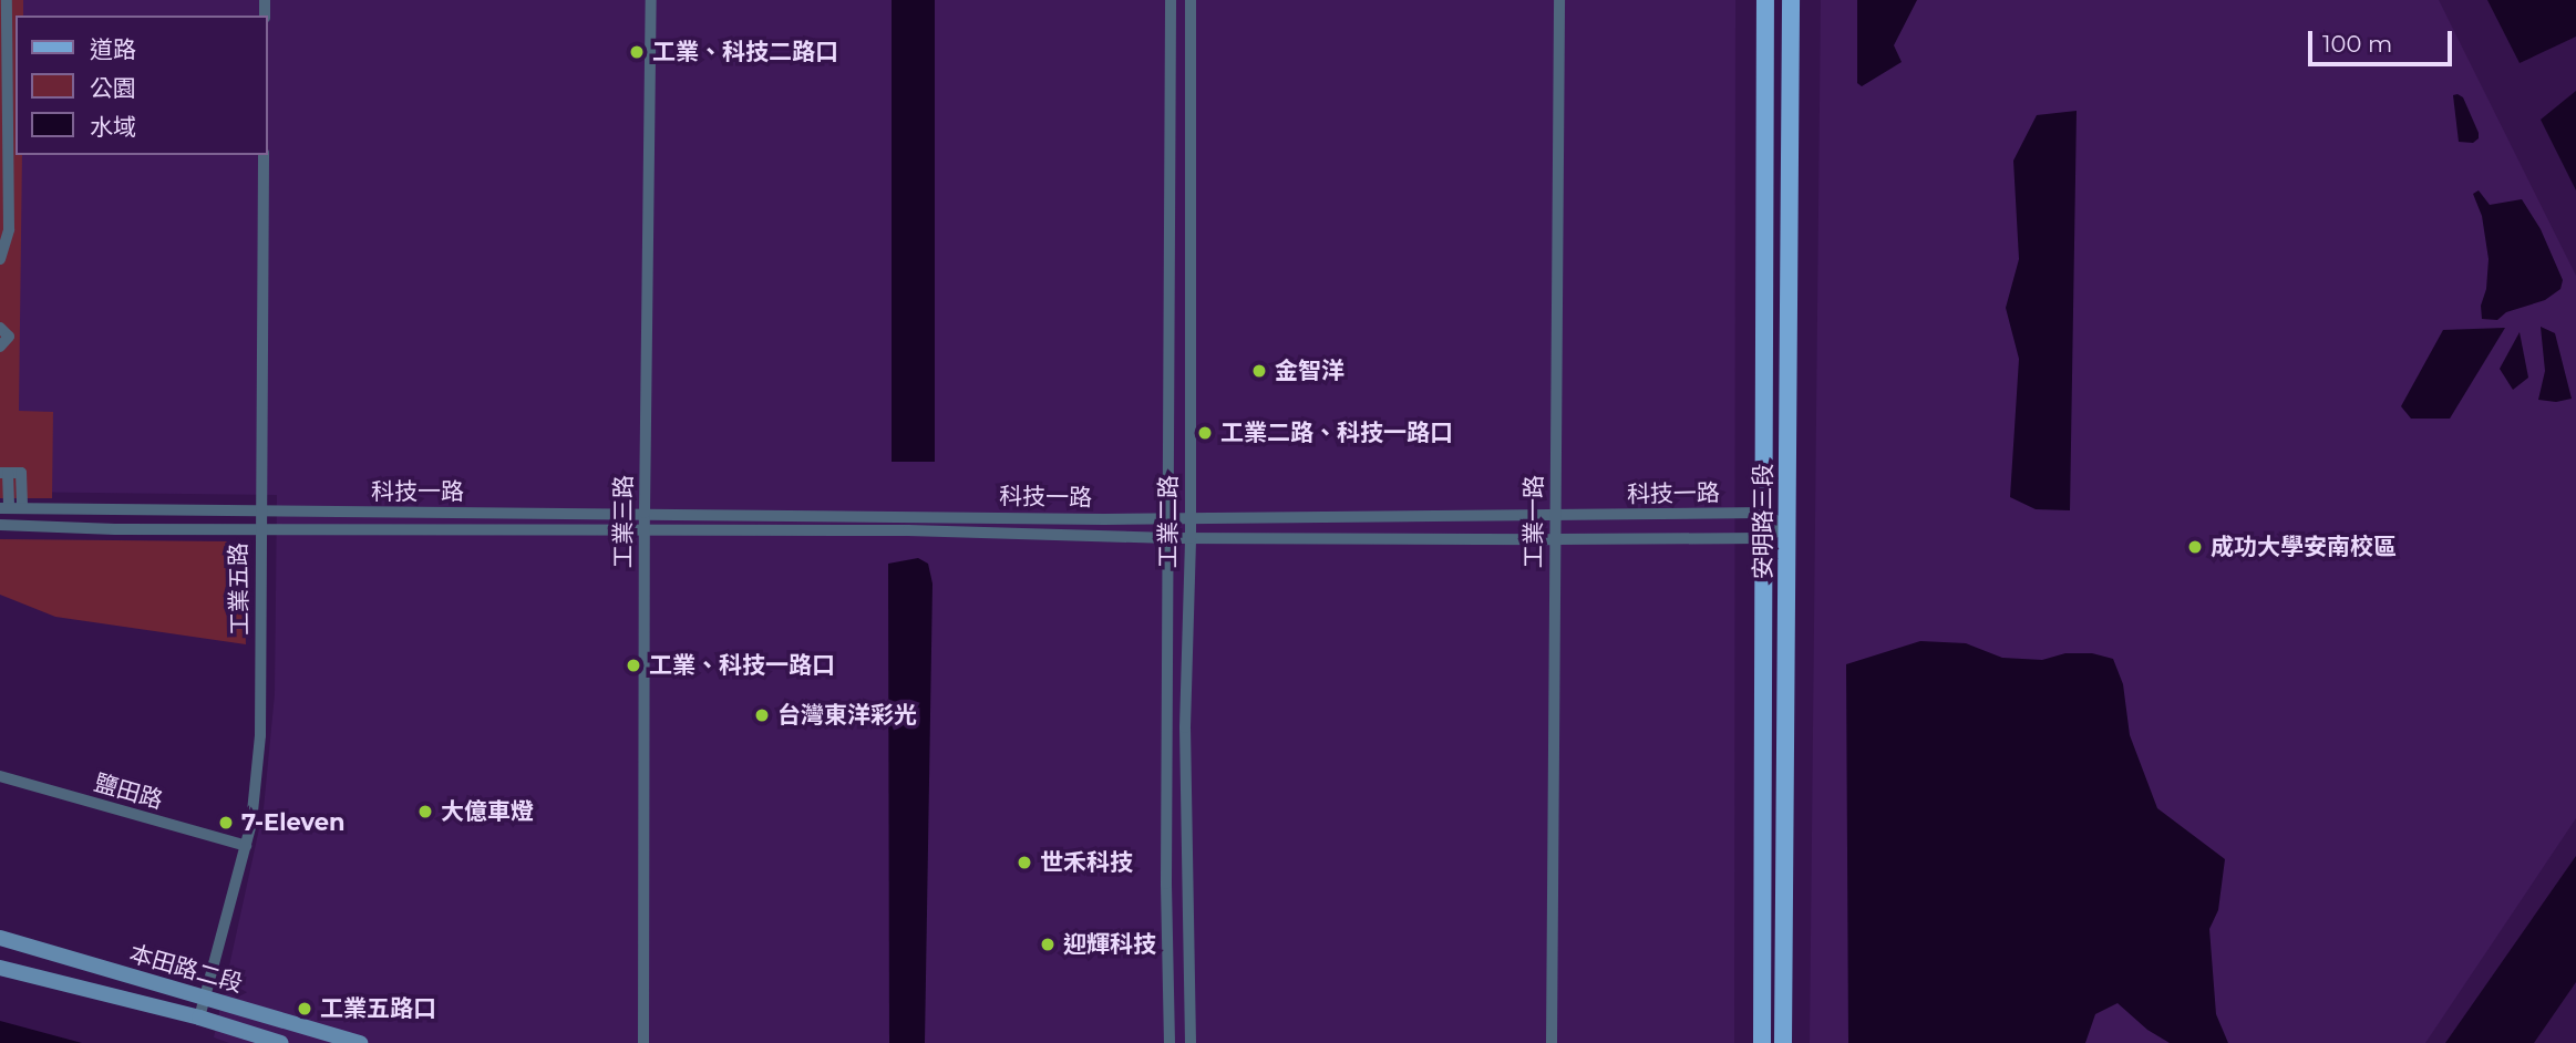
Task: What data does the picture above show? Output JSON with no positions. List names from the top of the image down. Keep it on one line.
{"streets":{"main road":["安明路三段"],"street":["科技一路","工業三路","工業二路","工業一路","工業五路","鹽田路","本田路二段"]},"crossings":[["科技一路","工業三路"],["科技一路","工業二路"],["科技一路","工業一路"],["科技一路","安明路三段"],["科技一路","工業五路"],["工業五路","鹽田路"],["工業五路","本田路二段"]],"places":["工業、科技二路口","金智洋","工業二路、科技一路口","成功大學安南校區","工業、科技一路口","台灣東洋彩光","大億車燈","7-Eleven","世禾科技","迎輝科技","工業五路口"],"legend":["道路","公園","水域"],"scale_bar":"100 m"}
